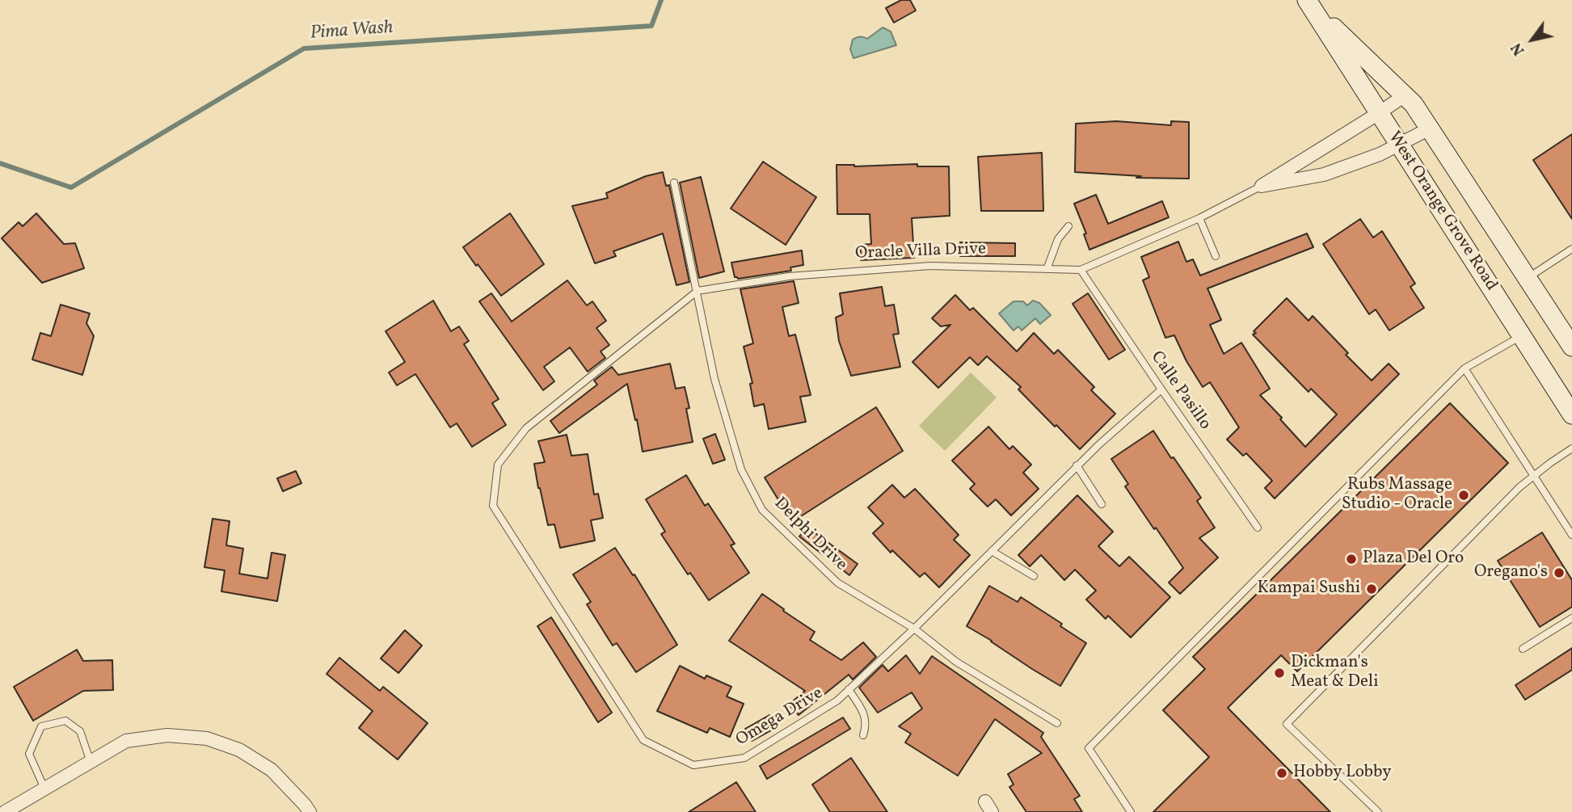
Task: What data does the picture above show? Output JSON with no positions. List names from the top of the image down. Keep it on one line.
{"streets":{"main road":["West Orange Grove Road"],"street":["Oracle Villa Drive"],"lane":["Calle Pasillo","Delphi Drive","Omega Drive"]},"crossings":[["West Orange Grove Road","Oracle Villa Drive"],["Oracle Villa Drive","Calle Pasillo"],["Oracle Villa Drive","Delphi Drive"],["Oracle Villa Drive","Omega Drive"],["Calle Pasillo","Omega Drive"],["Delphi Drive","Omega Drive"]],"water":["Pima Wash"],"places":["Rubs Massage Studio - Oracle","Plaza Del Oro","Oregano's","Kampai Sushi","Dickman's Meat & Deli","Hobby Lobby"],"north":"bottom left"}
